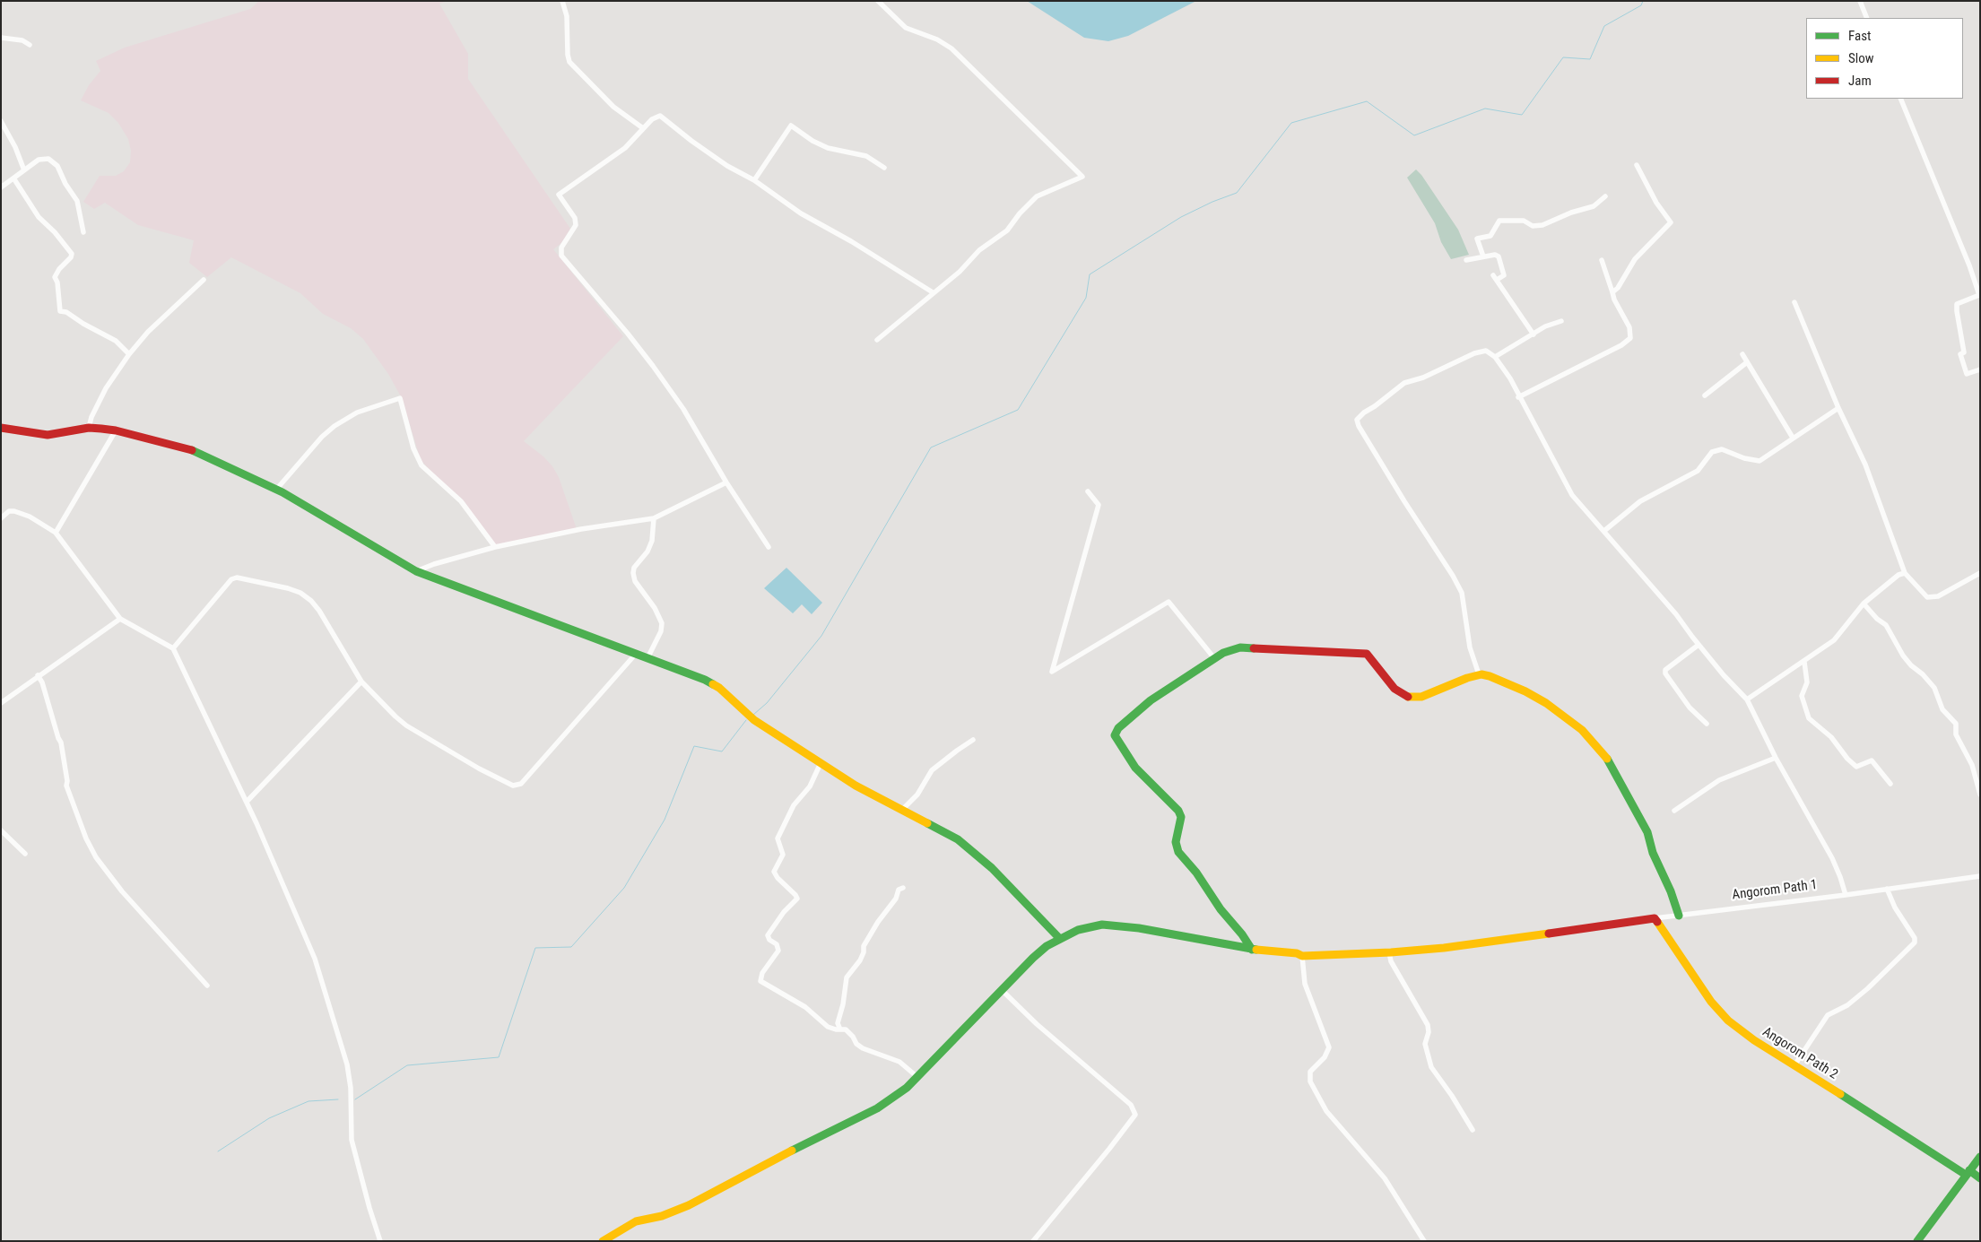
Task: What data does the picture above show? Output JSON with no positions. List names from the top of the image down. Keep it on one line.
{"streets":{"main road":["Angorom Path 1","Angorom Path 2"]},"crossings":[["Angorom Path 1","Angorom Path 2"]],"legend":["Fast","Slow","Jam"]}
